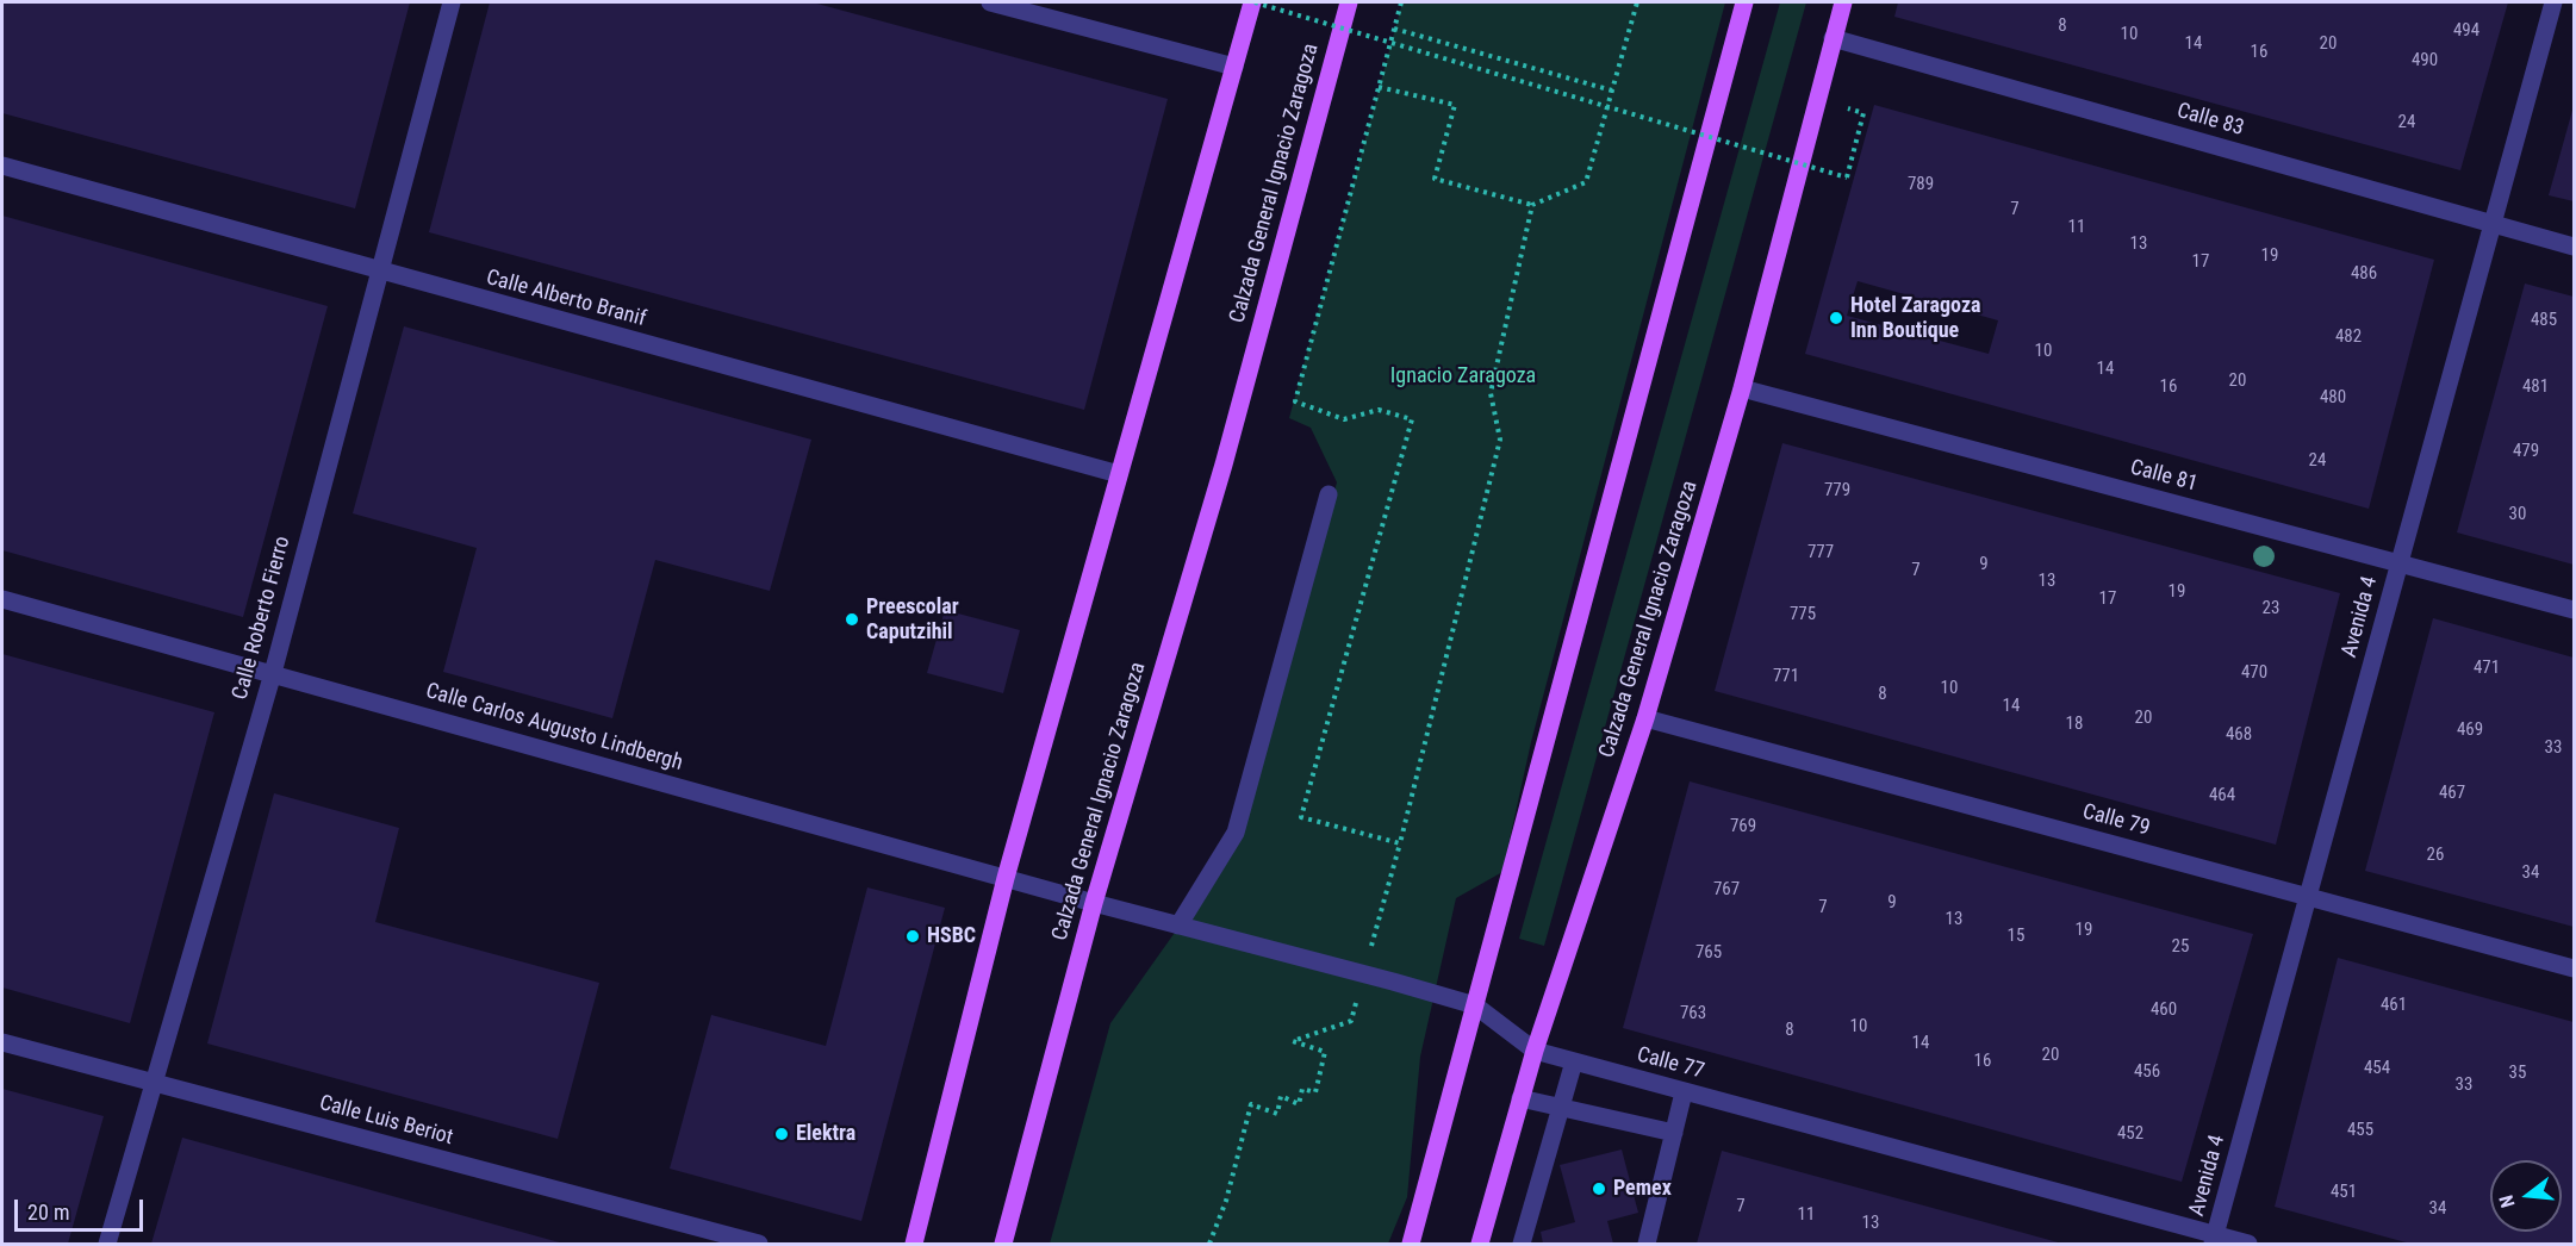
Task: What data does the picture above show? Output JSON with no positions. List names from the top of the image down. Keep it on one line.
{"streets":{"main road":["Calzada General Ignacio Zaragoza"],"street":["Calle 83","Calle Alberto Branif","Calle 81","Avenida 4","Calle Roberto Fierro","Calle Carlos Augusto Lindbergh","Calle 79","Calle 77","Calle Luis Beriot"]},"crossings":[["Calle 83","Calzada General Ignacio Zaragoza"],["Calle 83","Avenida 4"],["Calzada General Ignacio Zaragoza","Calle 81"],["Calzada General Ignacio Zaragoza","Calle Carlos Augusto Lindbergh"],["Calzada General Ignacio Zaragoza","Calle 79"],["Calzada General Ignacio Zaragoza","Calle 77"],["Calle Alberto Branif","Calle Roberto Fierro"],["Calle 81","Avenida 4"],["Avenida 4","Calle 79"],["Avenida 4","Calle 77"],["Calle Roberto Fierro","Calle Carlos Augusto Lindbergh"],["Calle Roberto Fierro","Calle Luis Beriot"],["Calle Carlos Augusto Lindbergh","Calle 77"]],"parks":["Ignacio Zaragoza"],"places":["Hotel Zaragoza Inn Boutique","Preescolar Caputzihil","HSBC","Elektra","Pemex"],"house_numbers":["8","494","10","14","20","16","490","24","789","7","11","13","19","17","486","485","482","10","14","20","16","481","480","479","24","779","30","777","9","7","13","19","17","23","775","471","470","771","10","8","14","20","18","469","468","33","467","464","769","26","34","767","9","7","13","19","15","25","765","461","460","763","10","8","14","20","16","454","456","35","33","455","452","451","7","34","11","13"],"scale_bar":"20 m","north":"left"}
